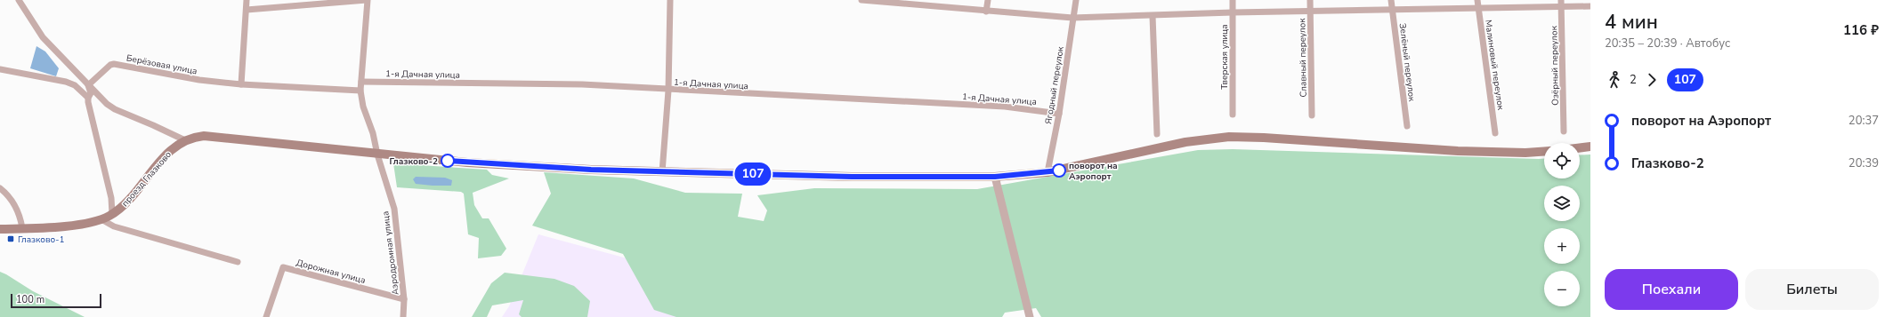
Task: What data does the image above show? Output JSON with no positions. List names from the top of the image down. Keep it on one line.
{"streets":{"main road":["проезд Глазково"],"street":["Тверская улица","Славный переулок","Зелёный переулок","Берёзовая улица","Малиновый переулок","Озёрный переулок","1-я Дачная улица","Ягодный переулок","Аэродромная улица","Дорожная улица"]},"crossings":[["Берёзовая улица","Аэродромная улица"],["1-я Дачная улица","Ягодный переулок"],["1-я Дачная улица","Аэродромная улица"],["Ягодный переулок","проезд Глазково"],["проезд Глазково","Аэродромная улица"],["Аэродромная улица","Дорожная улица"]],"places":{"other":["Глазково-2","поворот на Аэропорт"],"transit":["Глазково-1"]},"lines":["bus line 107"],"scale_bar":"100 m","page":{"on_map":"107","heading":["4 мин","20:35 – 20:39 · Автобус","116 ₽"],"legs":["2","107"],"list":[{"name":"поворот на Аэропорт","value":"20:37"},{"name":"Глазково-2","value":"20:39"}],"map_buttons":["+","−"],"buttons":["Поехали","Билеты"],"scale":"100 m"}}
